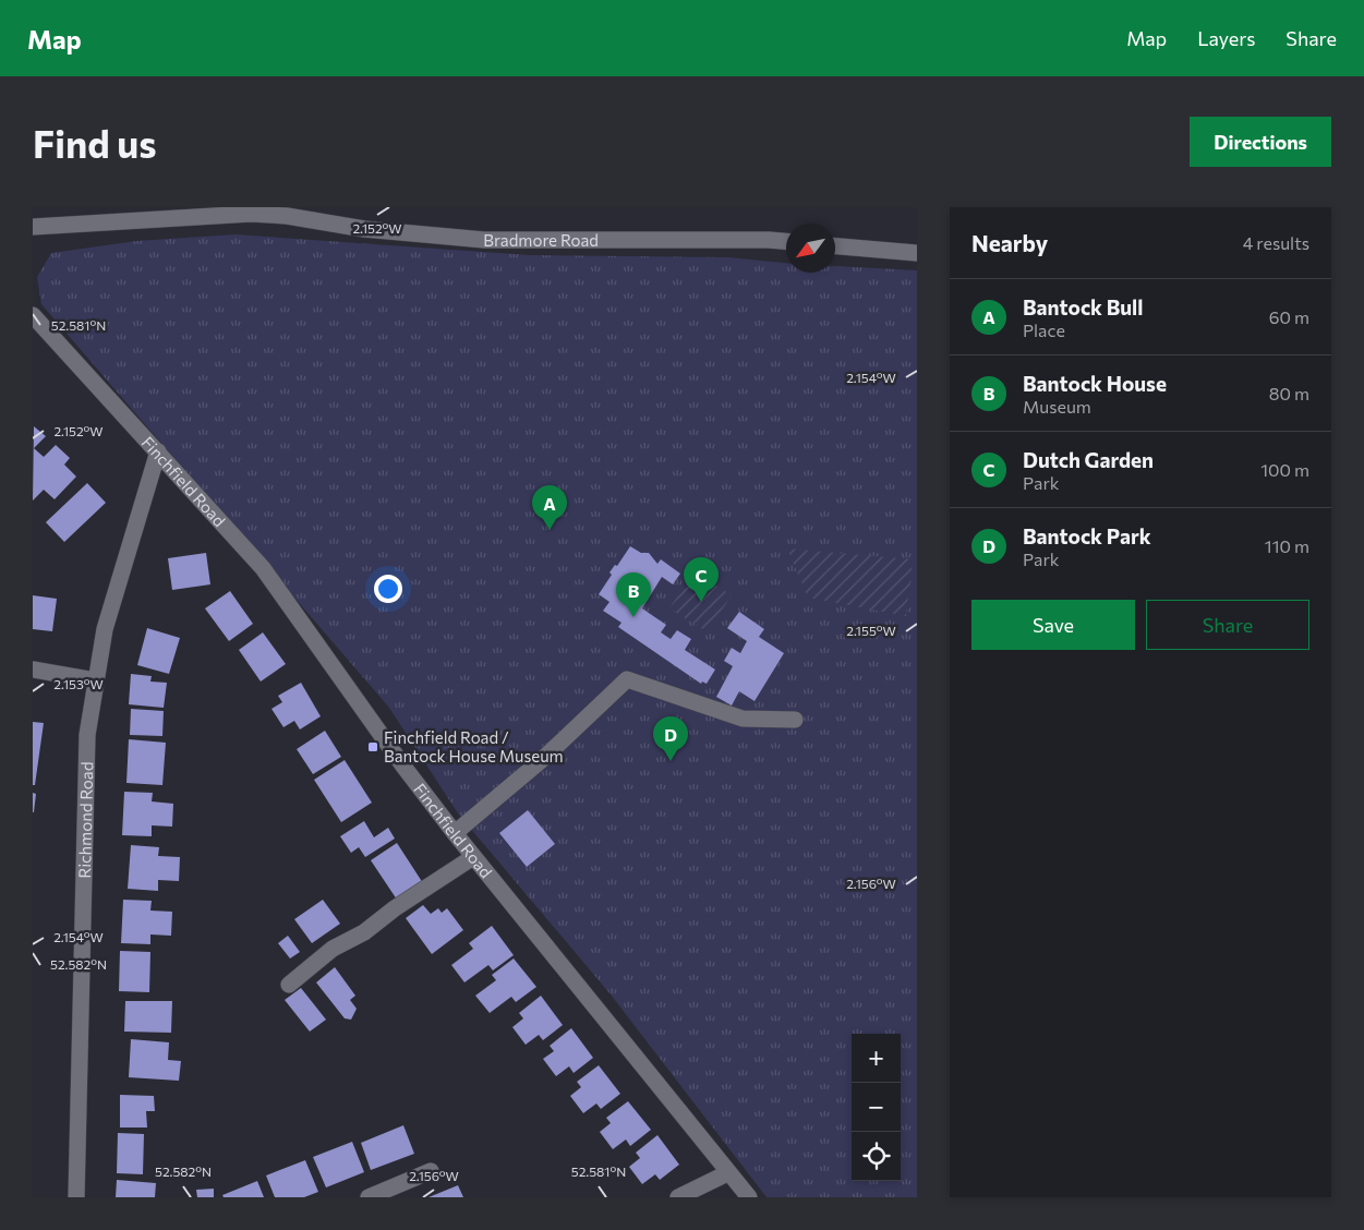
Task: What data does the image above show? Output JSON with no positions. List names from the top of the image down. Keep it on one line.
{"streets":{"street":["Bradmore Road","Finchfield Road","Richmond Road"]},"crossings":[["Finchfield Road","Richmond Road"]],"places":{"transit":["Finchfield Road / Bantock House Museum"]},"north":"bottom left","page":{"header":"Map","nav":["Map","Layers","Share"],"buttons":["Directions",["Save","Share"]],"title":"Find us","heading":["Nearby","4 results"],"list":[{"mark":"A","name":"Bantock Bull","note":"Place","value":"60 m"},{"mark":"B","name":"Bantock House","note":"Museum","value":"80 m"},{"mark":"C","name":"Dutch Garden","note":"Park","value":"100 m"},{"mark":"D","name":"Bantock Park","note":"Park","value":"110 m"}],"pins":["A","C","B","D"],"map_buttons":["+","−"]},"coordinates":["2.152°W","52.581°N","2.154°W","2.155°W","2.153°W","2.156°W","52.582°N"]}
